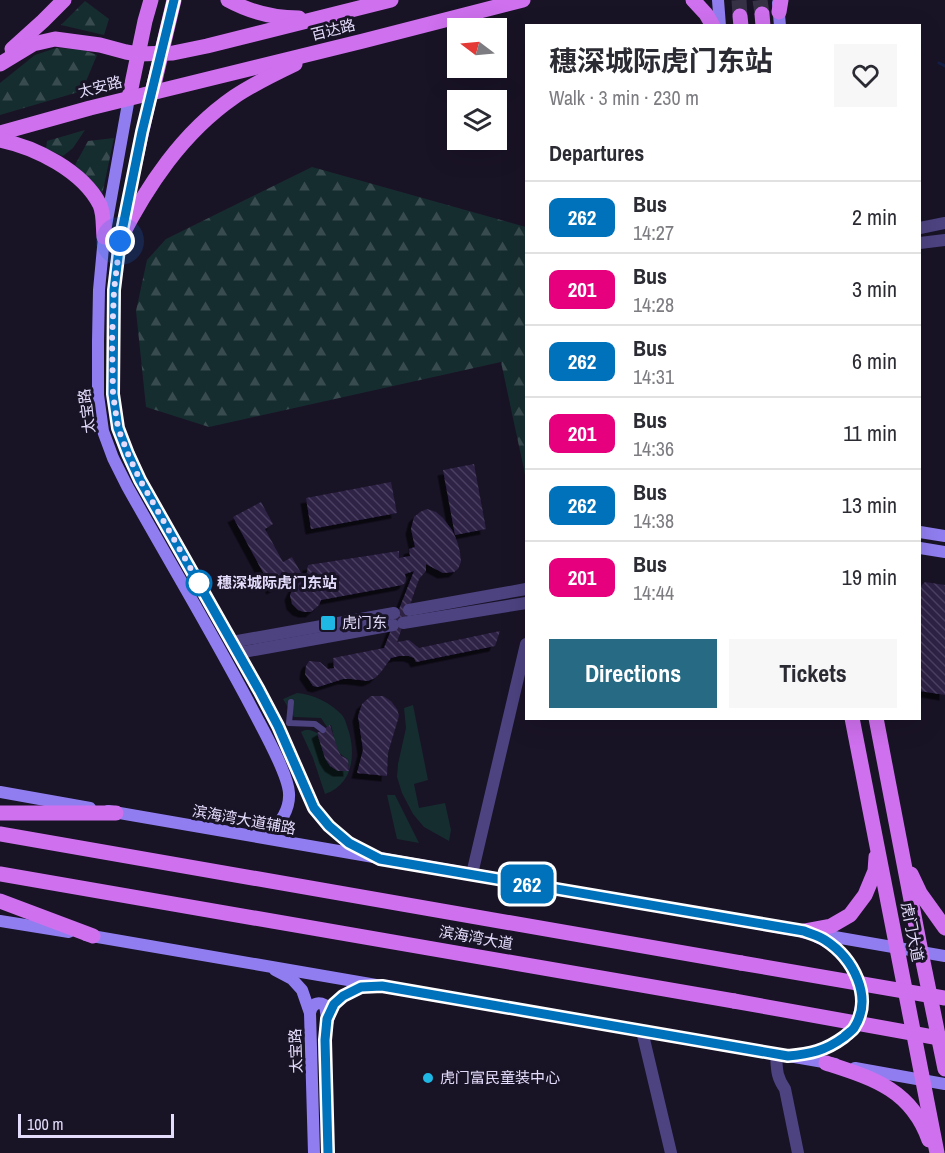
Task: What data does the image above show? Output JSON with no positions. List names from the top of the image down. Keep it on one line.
{"streets":{"main road":["百达路","太安路","太宝路","滨海湾大道辅路","虎门大道","滨海湾大道"]},"crossings":[["百达路","太安路"],["百达路","太宝路"],["太安路","太宝路"],["太宝路","滨海湾大道辅路"],["滨海湾大道辅路","虎门大道"]],"places":{"other":["穗深城际虎门东站","虎门富民童装中心"],"transit":["虎门东"]},"lines":["bus line 262"],"scale_bar":"100 m","north":"left","page":{"on_map":"262","heading":[["穗深城际虎门东站","Walk · 3 min · 230 m"],"Departures"],"list":[{"mark":"262","name":"Bus","note":"14:27","value":"2 min"},{"mark":"201","name":"Bus","note":"14:28","value":"3 min"},{"mark":"262","name":"Bus","note":"14:31","value":"6 min"},{"mark":"201","name":"Bus","note":"14:36","value":"11 min"},{"mark":"262","name":"Bus","note":"14:38","value":"13 min"},{"mark":"201","name":"Bus","note":"14:44","value":"19 min"}],"buttons":["Directions","Tickets"],"scale":"100 m"}}
